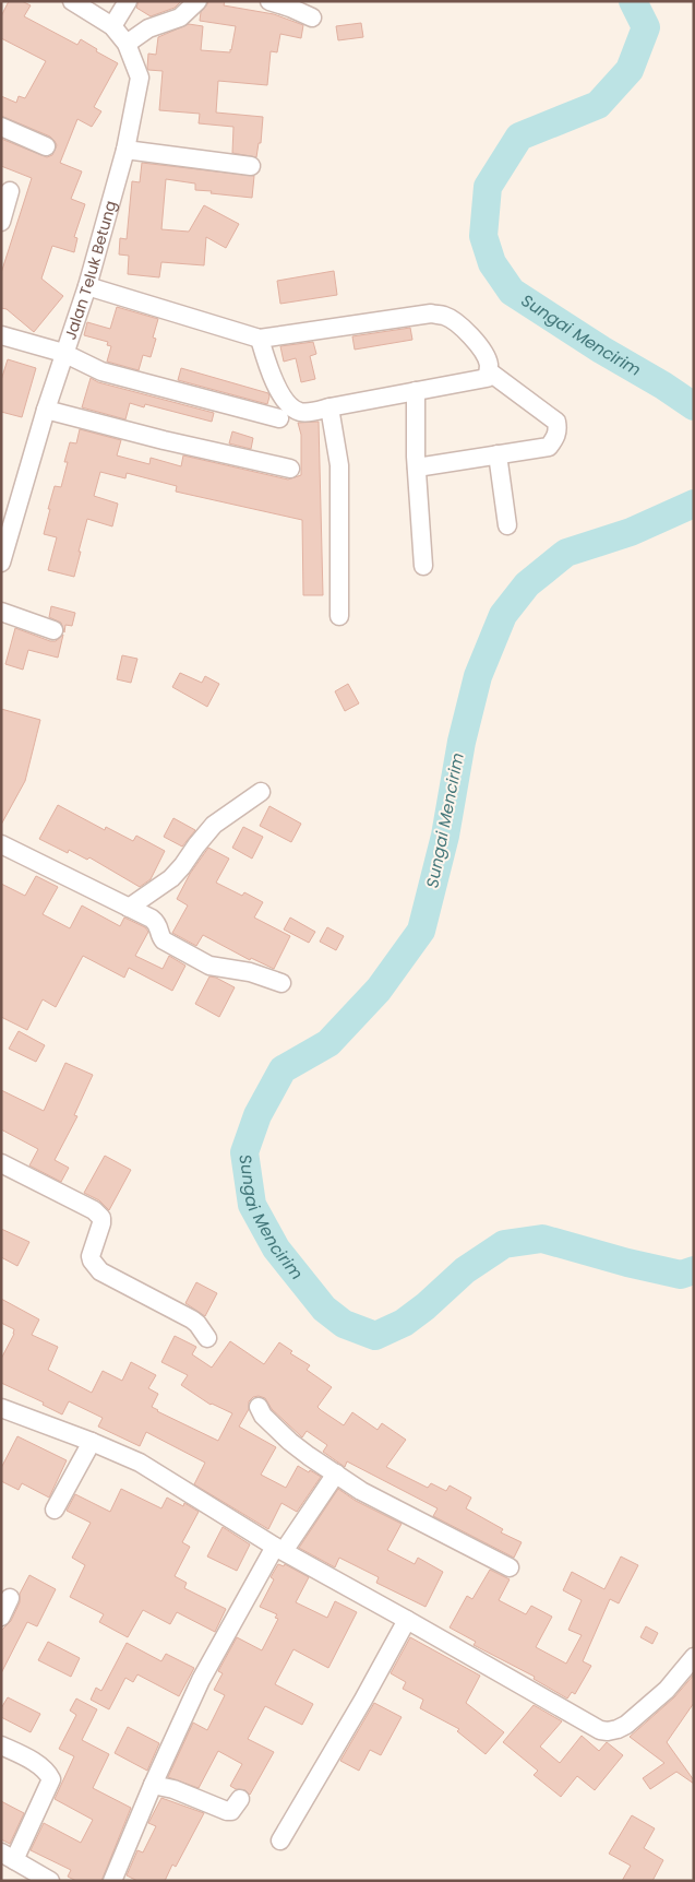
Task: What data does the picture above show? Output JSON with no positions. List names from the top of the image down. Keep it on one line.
{"streets":{"street":["Jalan Teluk Betung"]},"water":["Sungai Mencirim"]}
